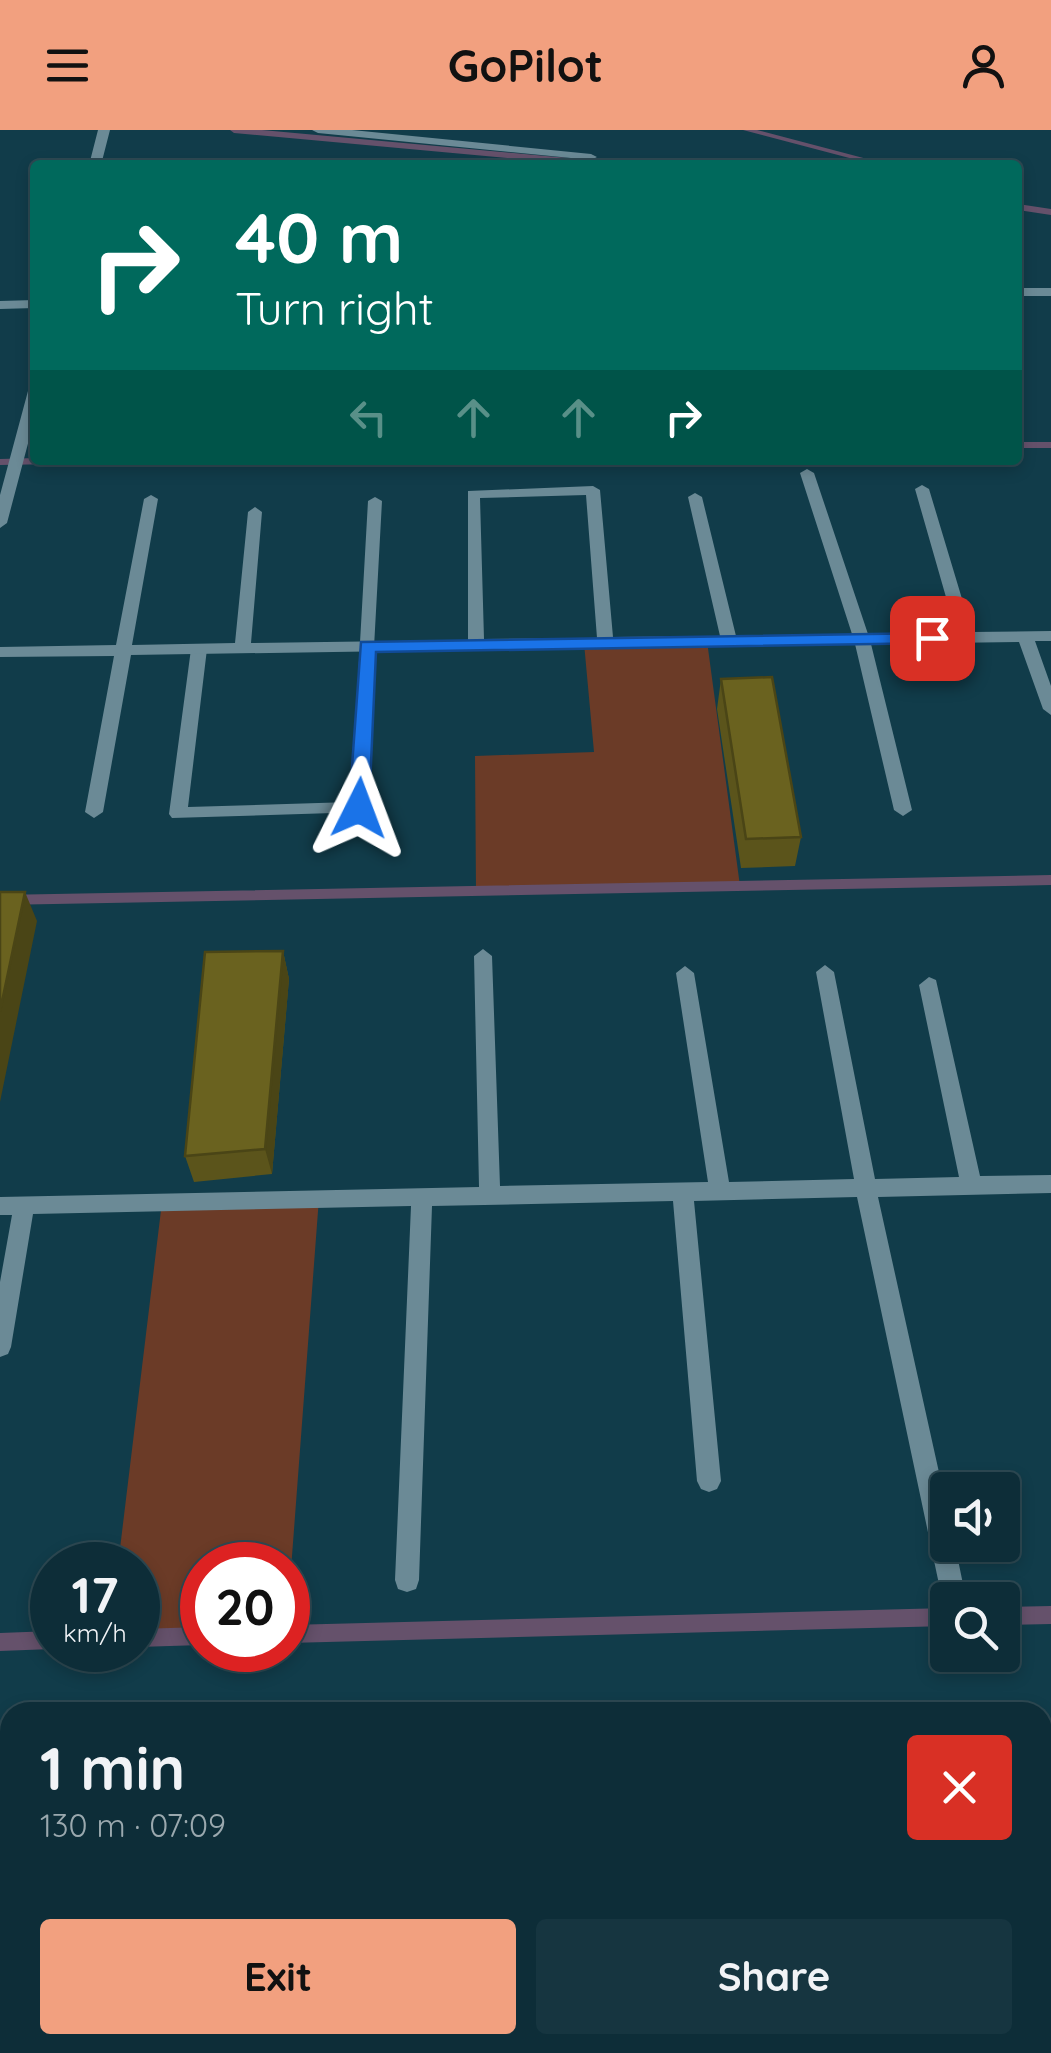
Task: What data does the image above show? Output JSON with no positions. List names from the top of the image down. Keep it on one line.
{"page":{"header":"GoPilot","turn":["40 m","Turn right"],"speed":"17 km/h","limit":"20","heading":["1 min","130 m · 07:09"],"buttons":["Exit","Share"]}}
